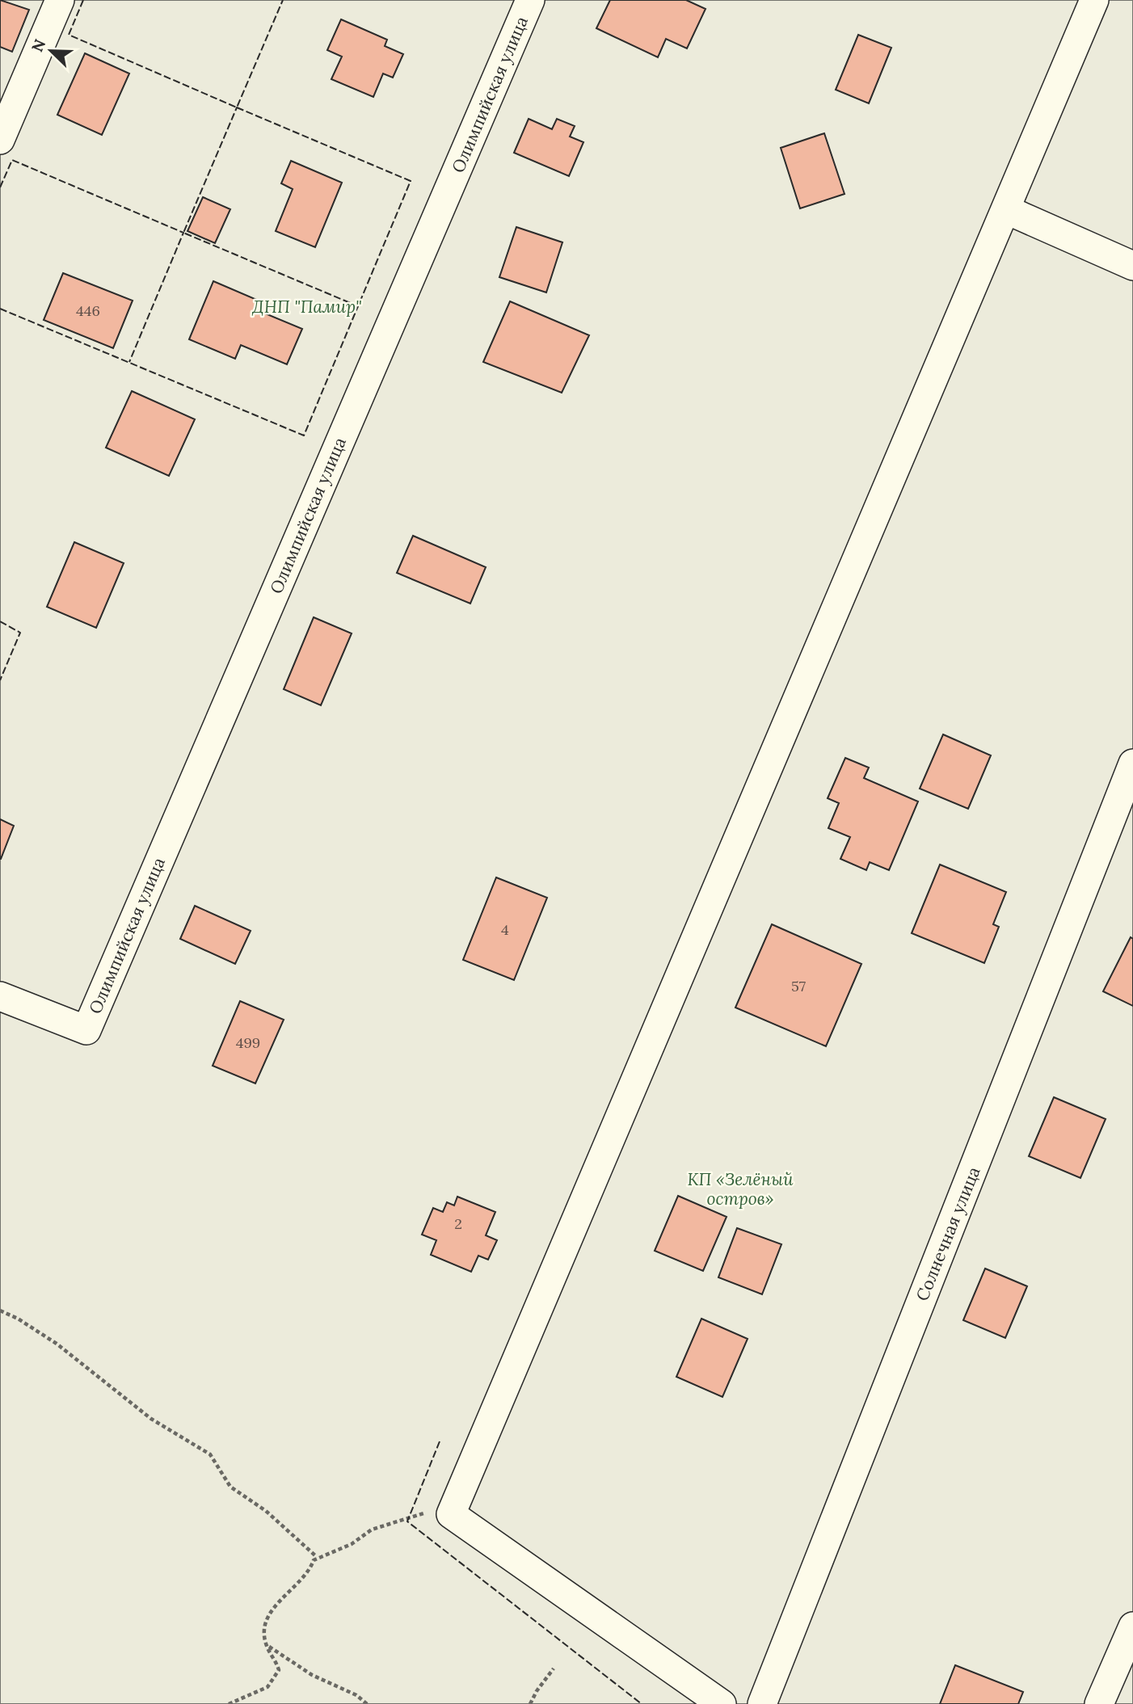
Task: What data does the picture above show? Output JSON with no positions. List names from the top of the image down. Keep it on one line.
{"streets":{"street":["Олимпийская улица","Солнечная улица"]},"parks":["ДНП \"Памир\"","КП «Зелёный остров»"],"house_numbers":["446","4","57","499","2"],"north":"top left"}
